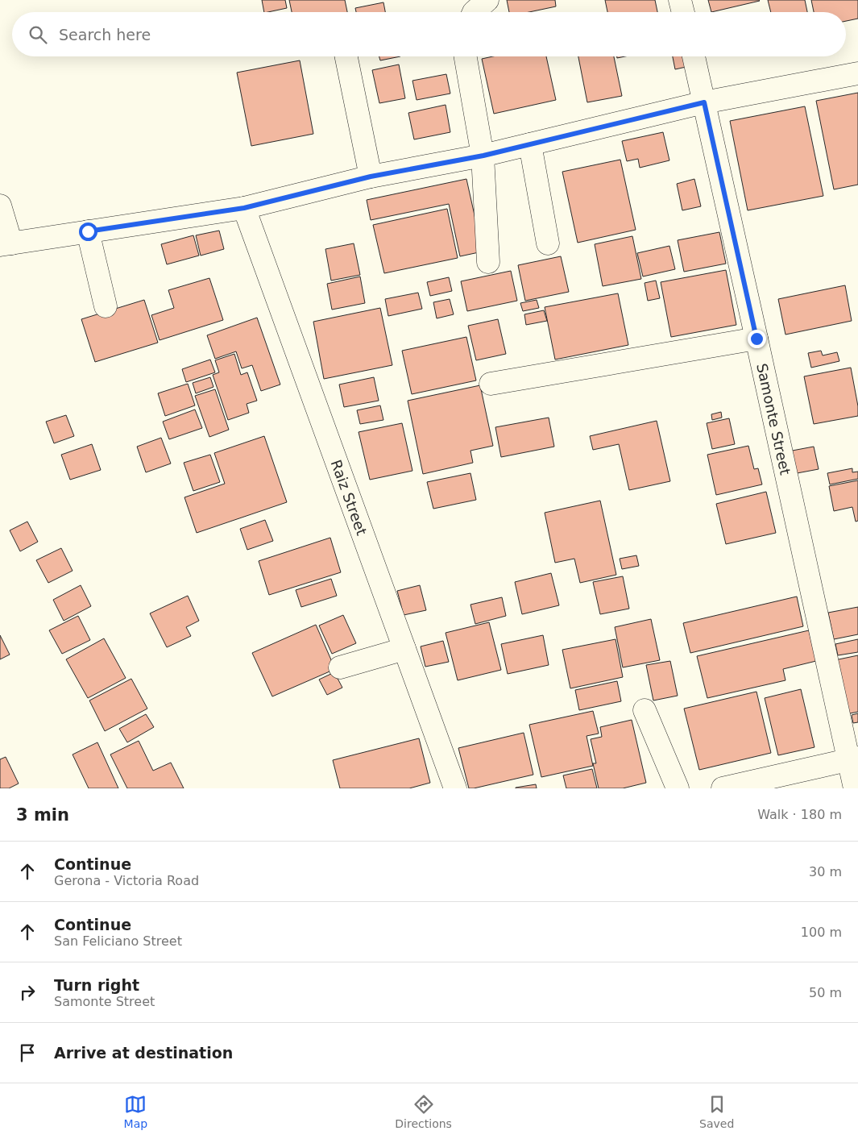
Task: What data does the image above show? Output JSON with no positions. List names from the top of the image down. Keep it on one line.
{"streets":{"street":["Samonte Street","Raiz Street"]},"page":{"search":"Search here","heading":["3 min","Walk · 180 m"],"list":[["Continue","Gerona - Victoria Road","30 m"],["Continue","San Feliciano Street","100 m"],["Turn right","Samonte Street","50 m"],"Arrive at destination"],"nav":["Map","Directions","Saved"]}}
